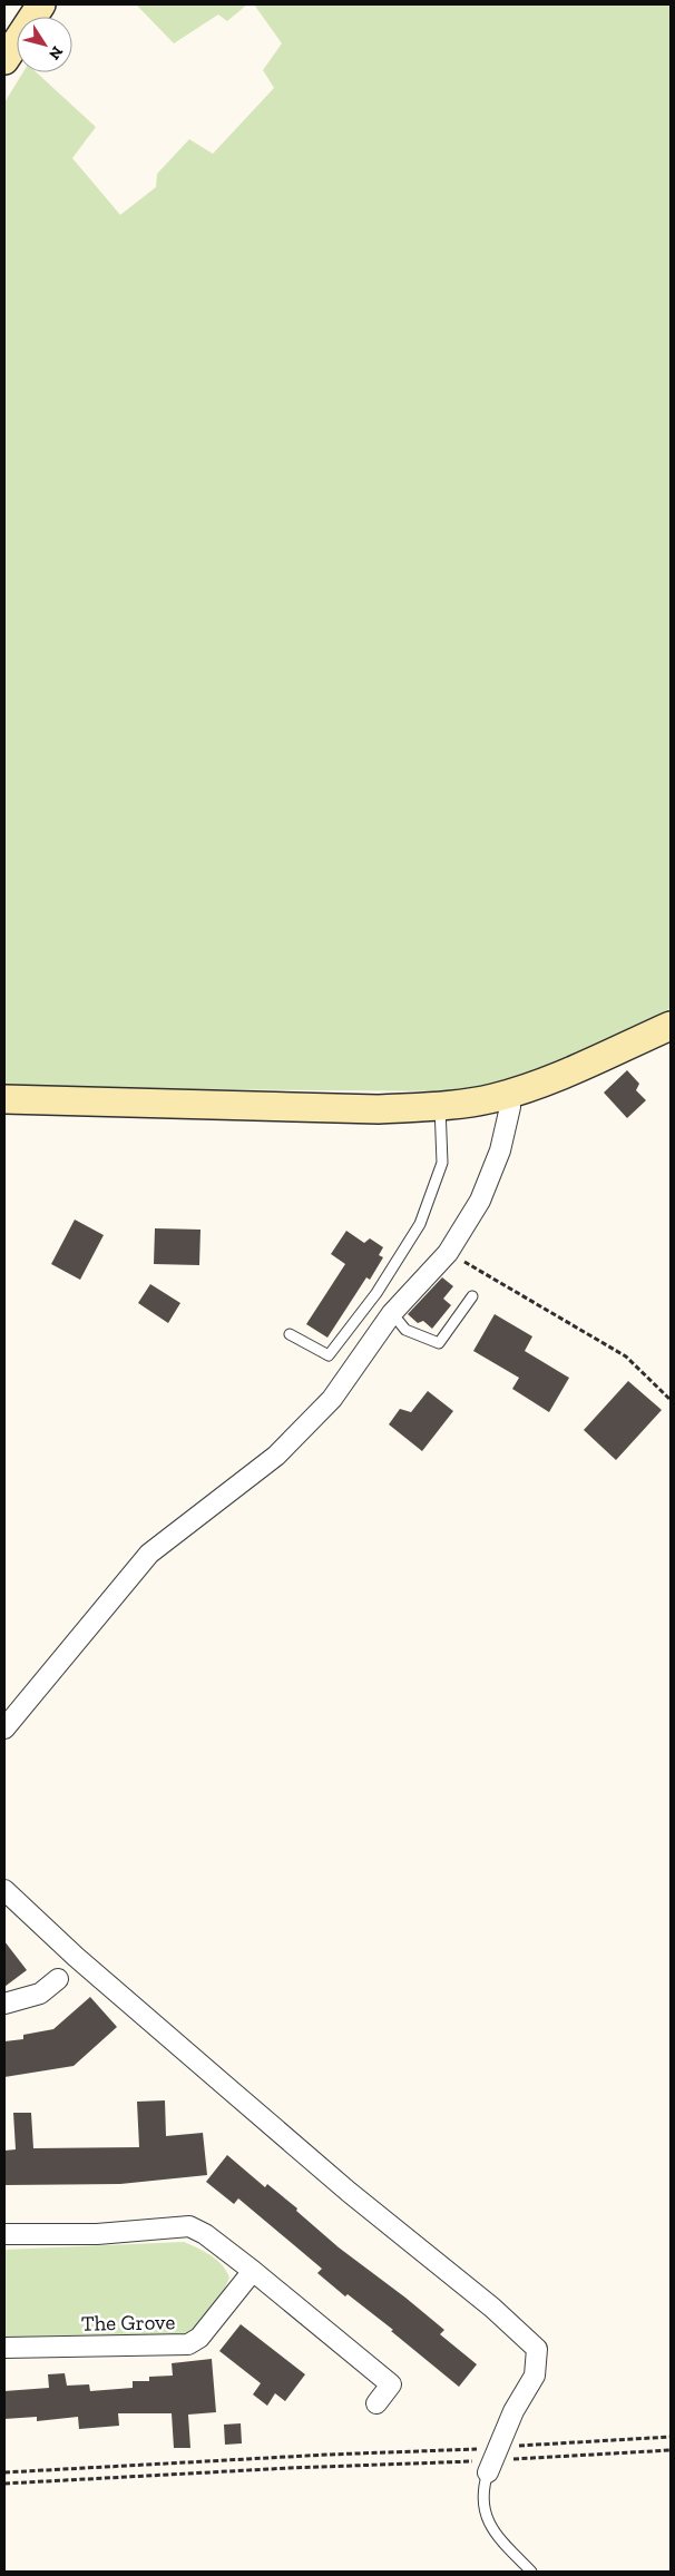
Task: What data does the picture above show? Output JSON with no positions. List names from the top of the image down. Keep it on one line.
{"streets":{"street":["The Grove"]},"north":"bottom right"}
